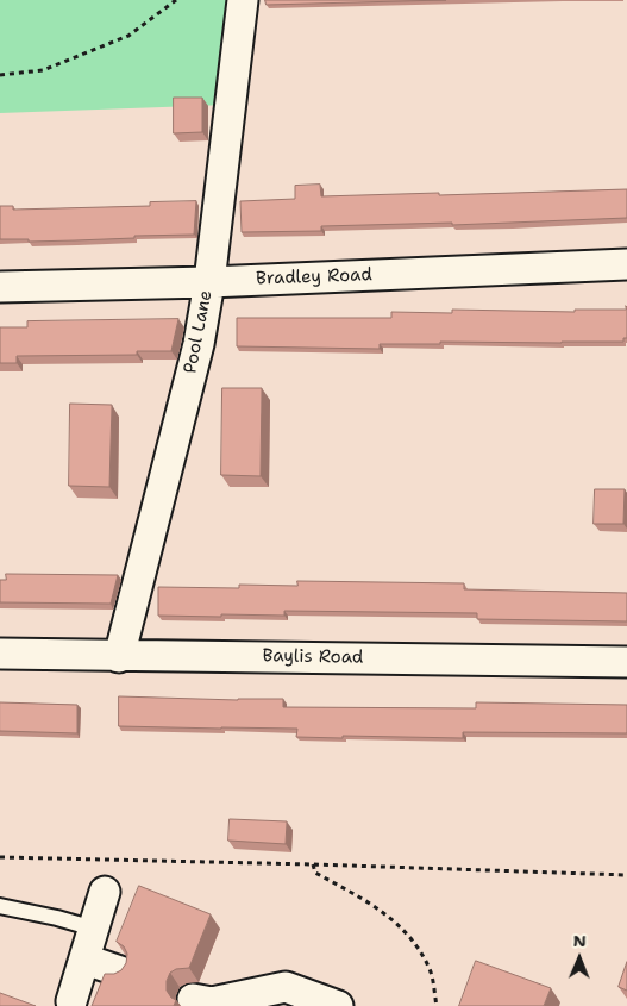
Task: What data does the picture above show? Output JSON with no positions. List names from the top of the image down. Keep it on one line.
{"streets":{"street":["Bradley Road","Pool Lane","Baylis Road"]},"crossings":[["Bradley Road","Pool Lane"],["Pool Lane","Baylis Road"]],"north":"top"}
